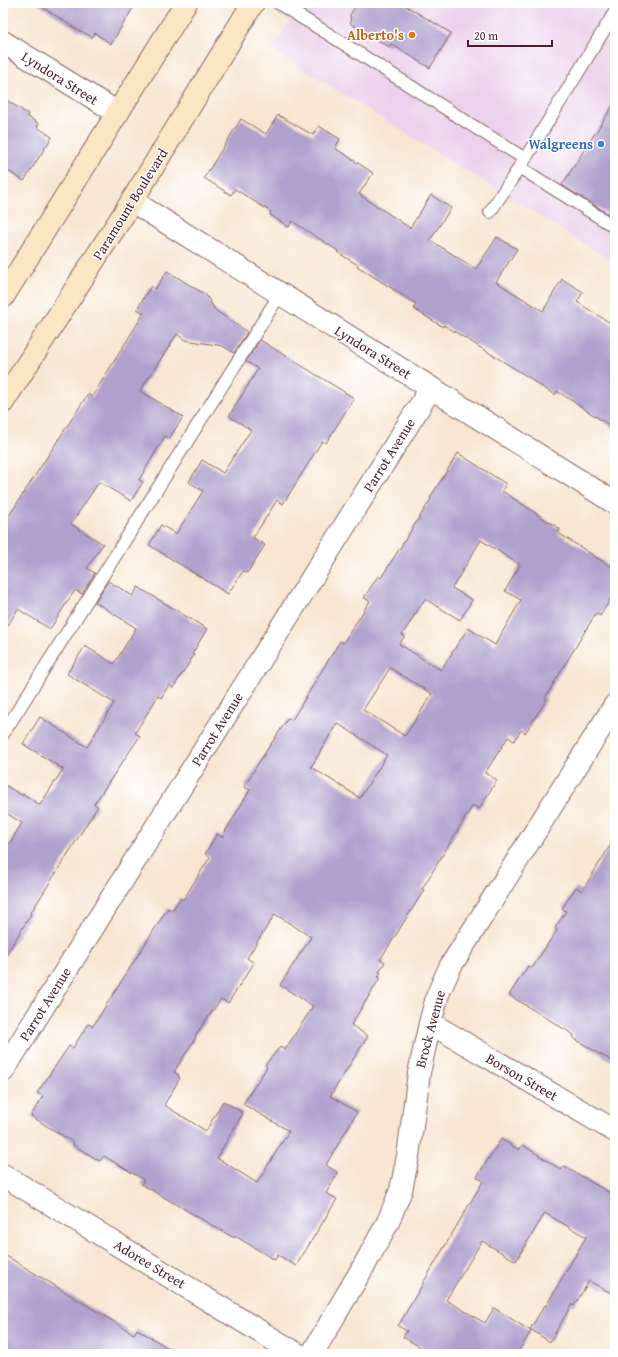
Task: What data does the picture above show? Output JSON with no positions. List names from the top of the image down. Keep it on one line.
{"streets":{"main road":["Paramount Boulevard"],"street":["Lyndora Street","Parrot Avenue","Brock Avenue","Borson Street","Adoree Street"]},"crossings":[["Lyndora Street","Paramount Boulevard"],["Lyndora Street","Parrot Avenue"],["Brock Avenue","Borson Street"]],"places":["Alberto's","Walgreens"],"scale_bar":"20 m"}
